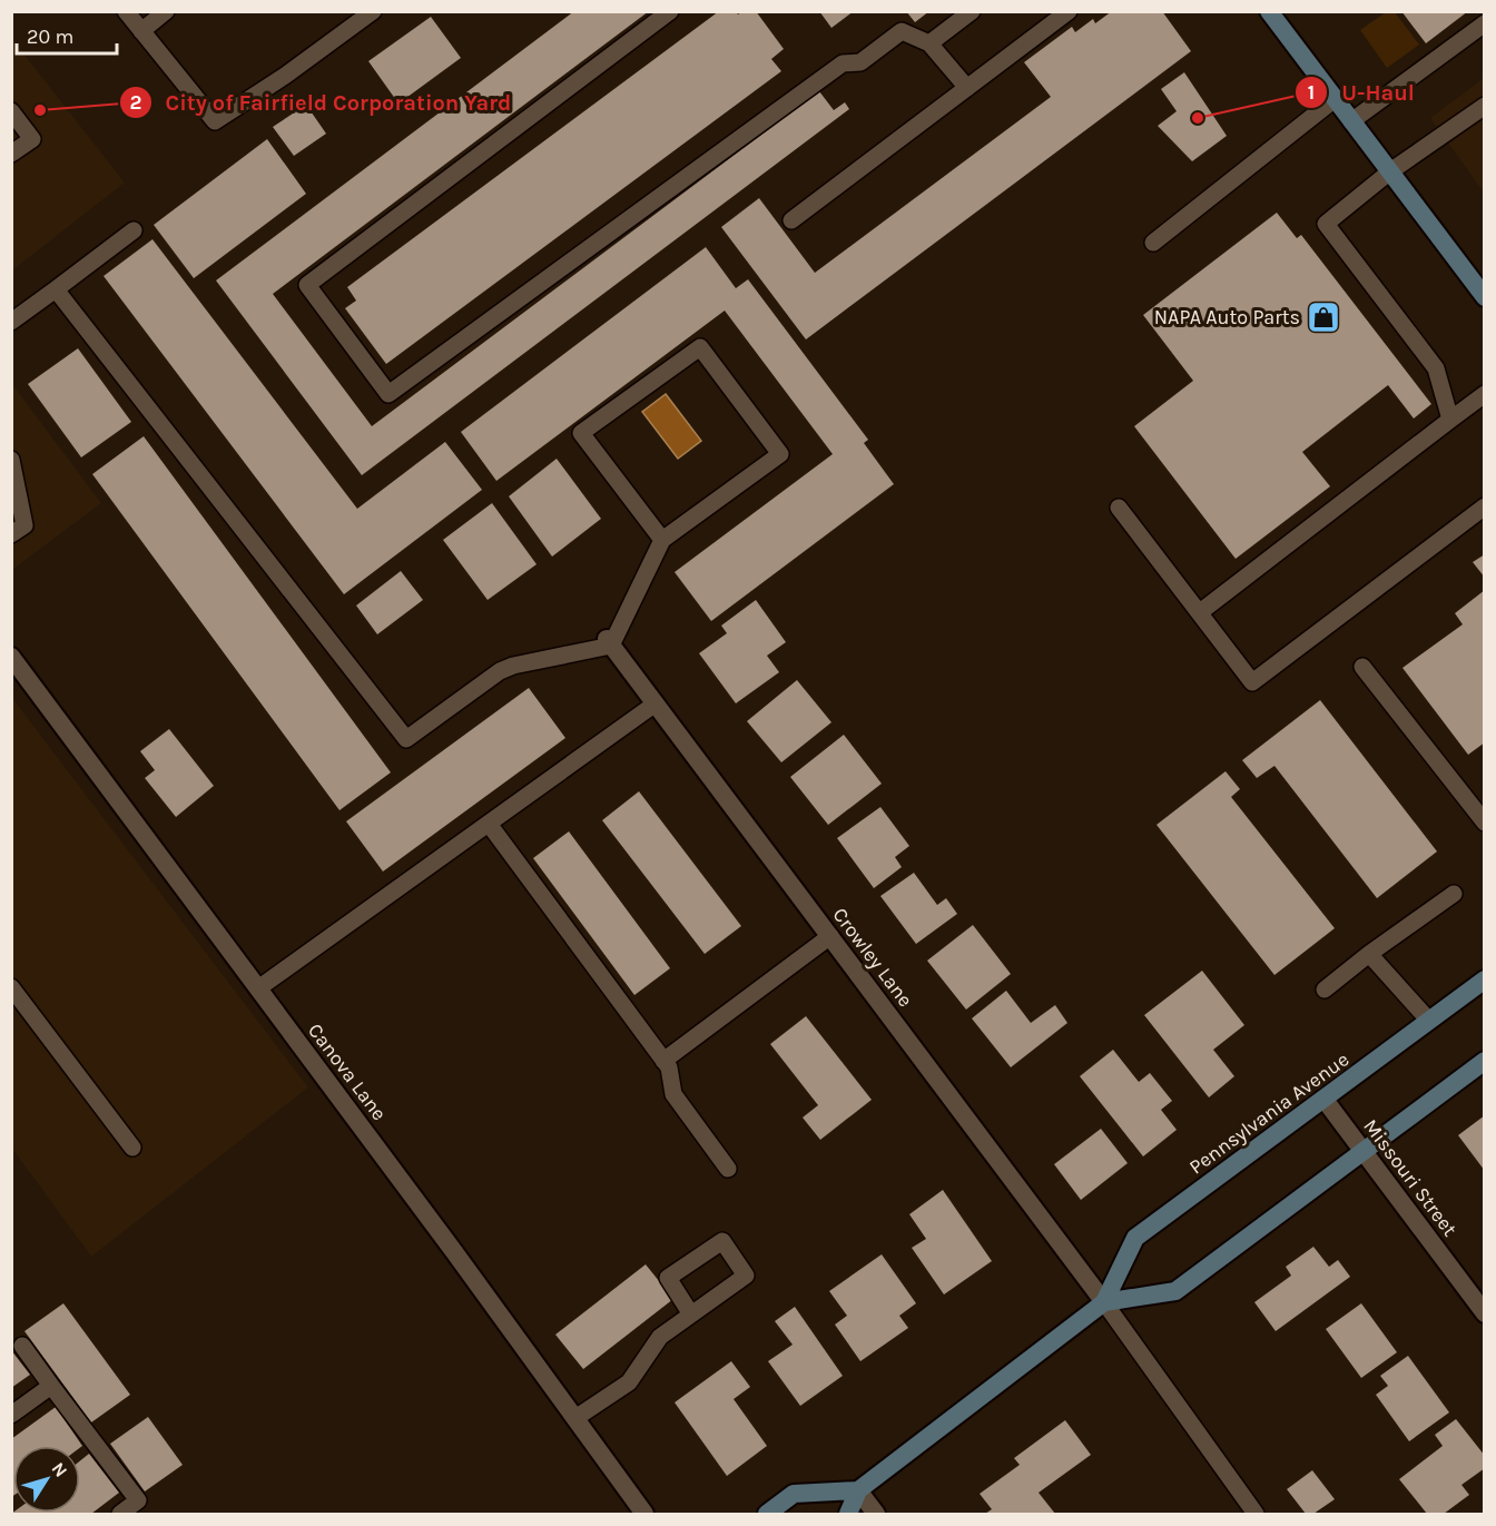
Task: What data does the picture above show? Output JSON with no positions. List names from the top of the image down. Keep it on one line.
{"streets":{"main road":["Pennsylvania Avenue"],"street":["Crowley Lane","Canova Lane","Missouri Street"]},"crossings":[["Crowley Lane","Pennsylvania Avenue"],["Pennsylvania Avenue","Missouri Street"]],"places":{"other":["City of Fairfield Corporation Yard","U-Haul"],"shop":["NAPA Auto Parts"]},"scale_bar":"20 m","north":"top right"}
